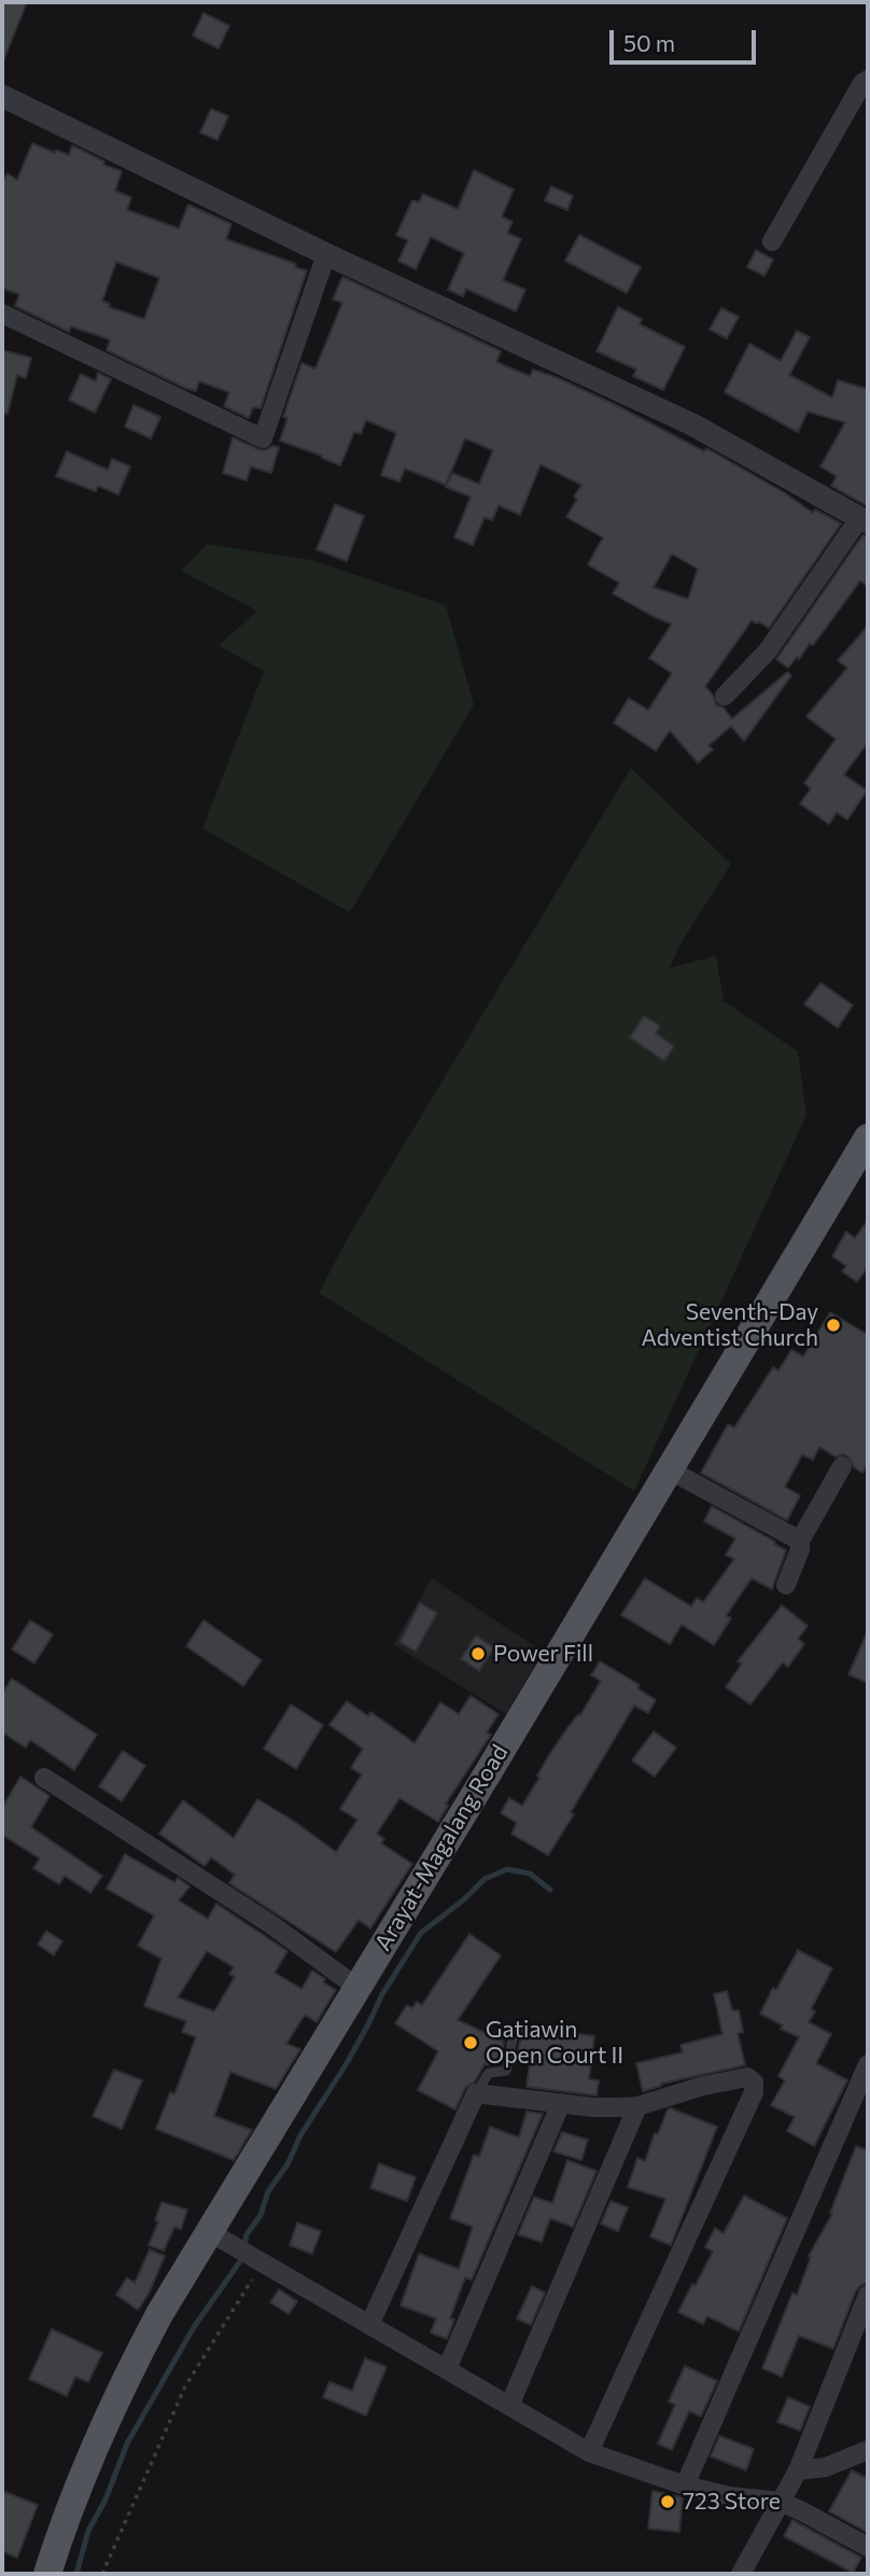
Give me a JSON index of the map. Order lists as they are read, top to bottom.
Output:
{
  "streets": {
    "main road": ["Arayat-Magalang Road"]
  },
  "places": [
    "Seventh-Day Adventist Church",
    "Power Fill",
    "Gatiawin Open Court II",
    "723 Store"
  ],
  "scale_bar": "50 m"
}
